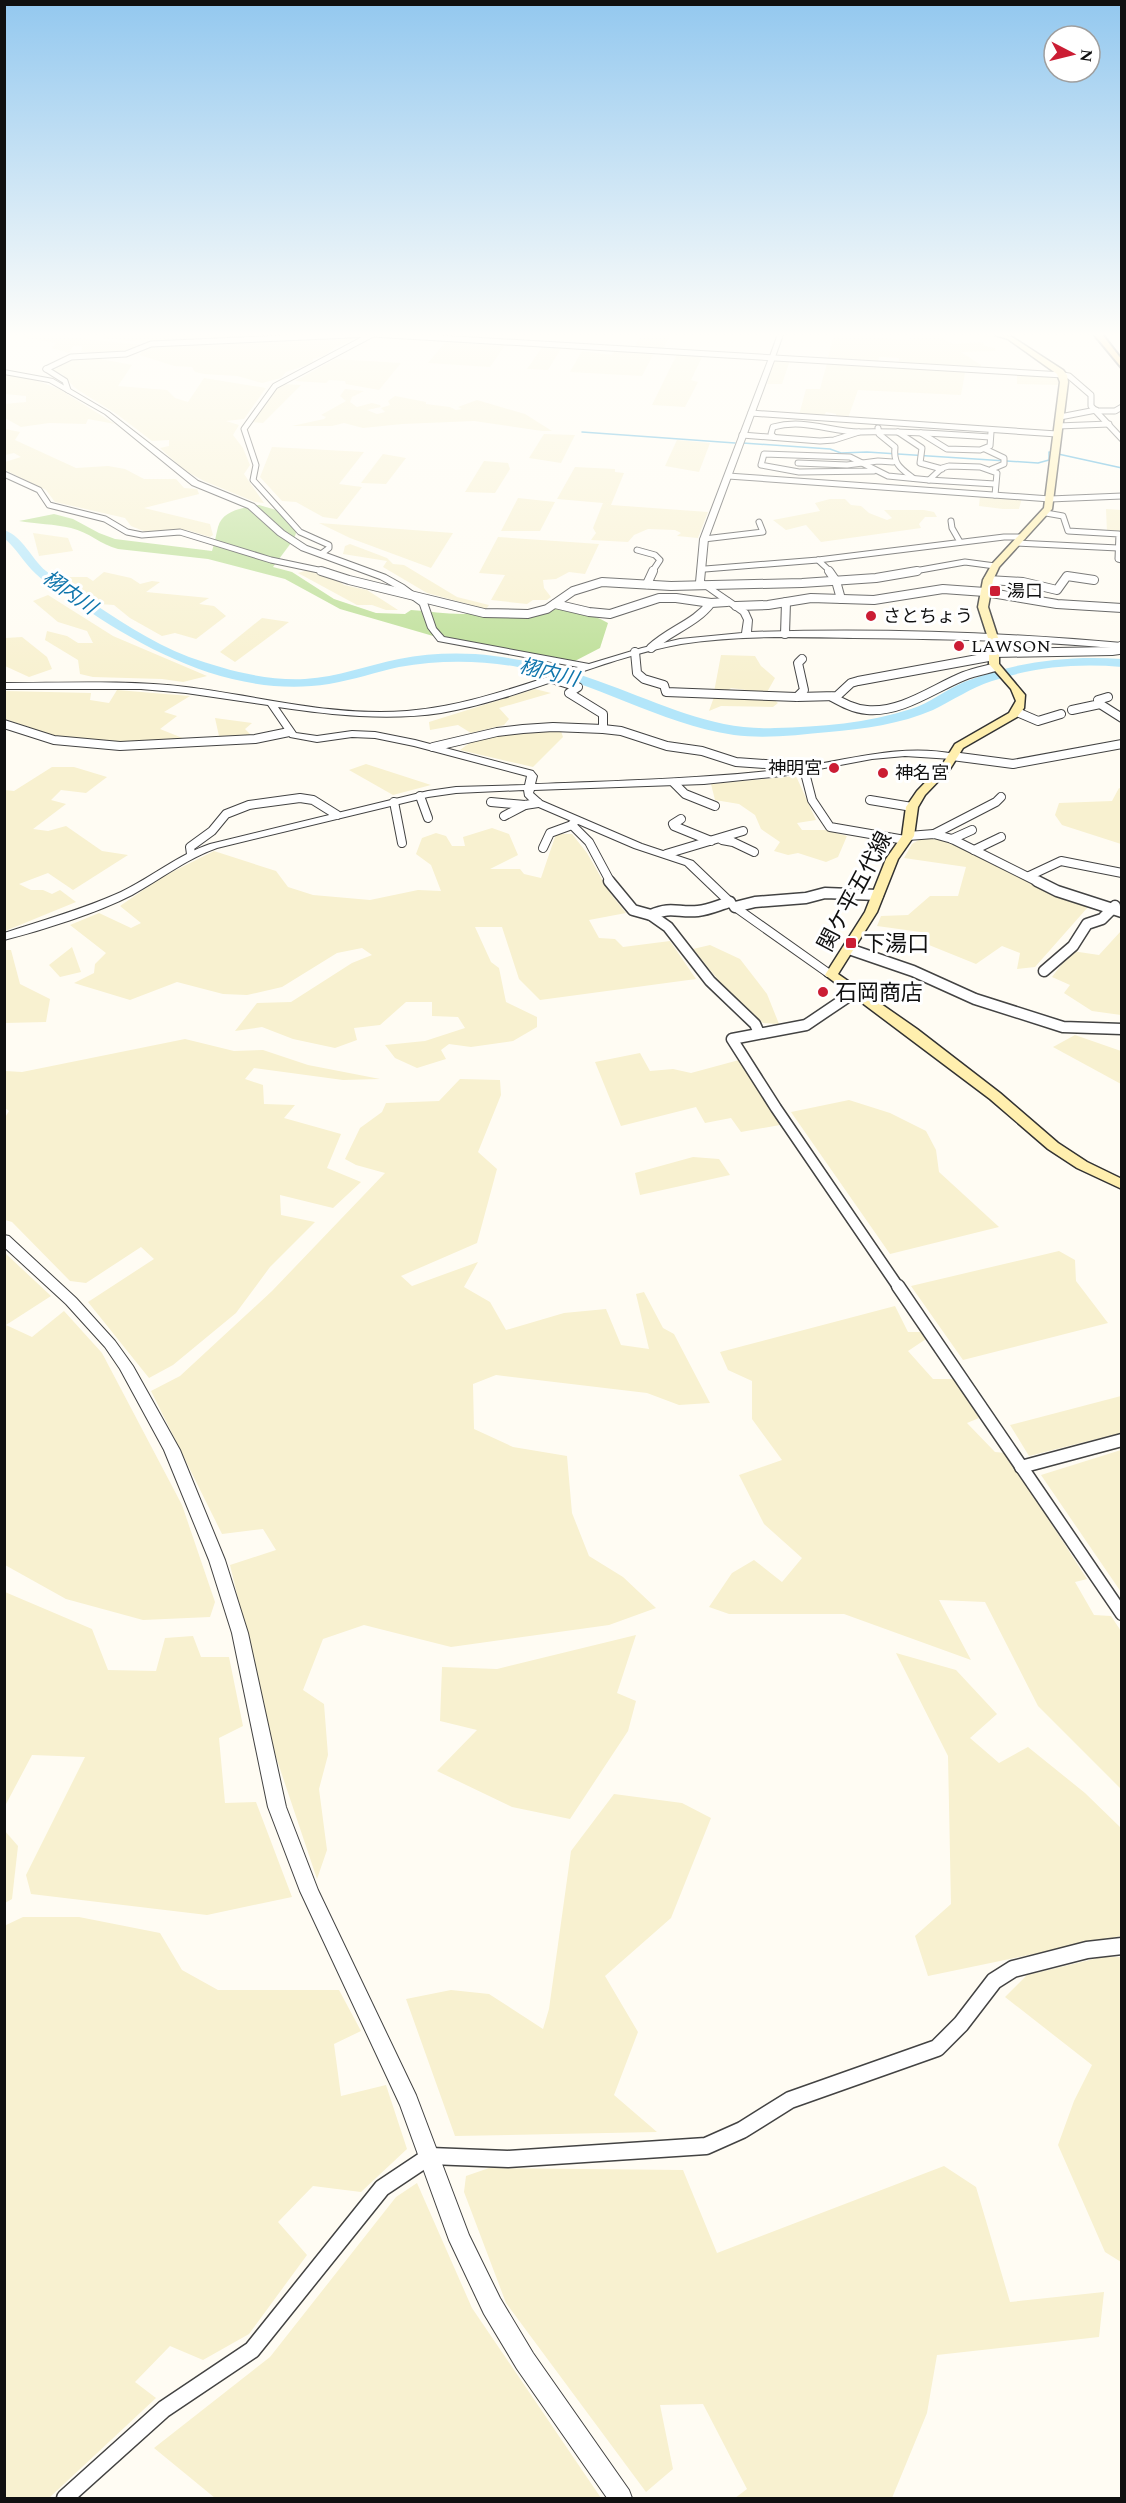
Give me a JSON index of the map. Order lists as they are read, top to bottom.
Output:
{
  "streets": {
    "main road": ["関ケ平五代線"]
  },
  "water": ["栩内川"],
  "places": {
    "transit": ["湯口", "下湯口"],
    "other": [
      "さとちょう",
      "LAWSON",
      "神明宮",
      "神名宮",
      "石岡商店"
    ]
  },
  "north": "right"
}
